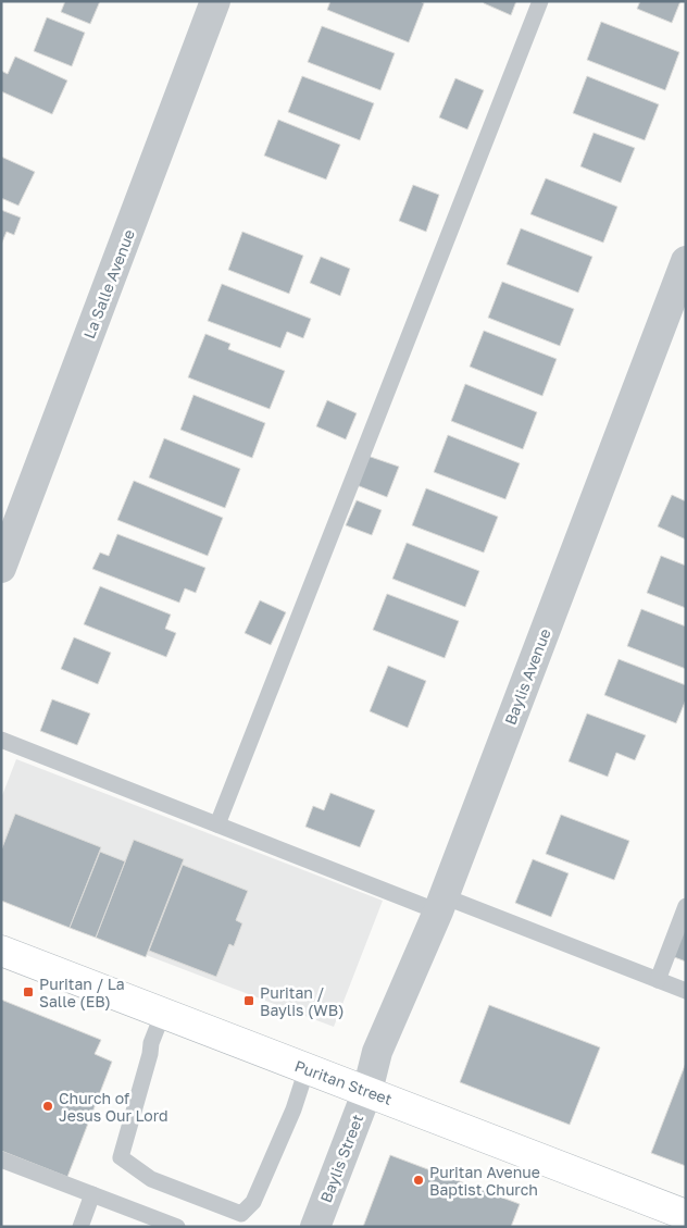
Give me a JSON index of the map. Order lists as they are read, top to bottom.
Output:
{
  "streets": {
    "street": [
      "La Salle Avenue",
      "Baylis Avenue",
      "Puritan Street",
      "Baylis Street"
    ]
  },
  "crossings": [
    ["Baylis Avenue", "Puritan Street"],
    ["Baylis Avenue", "Baylis Street"],
    ["Puritan Street", "Baylis Street"]
  ],
  "places": {
    "transit": ["Puritan / La Salle (EB)", "Puritan / Baylis (WB)"],
    "other": ["Church of Jesus Our Lord", "Puritan Avenue Baptist Church"]
  }
}
